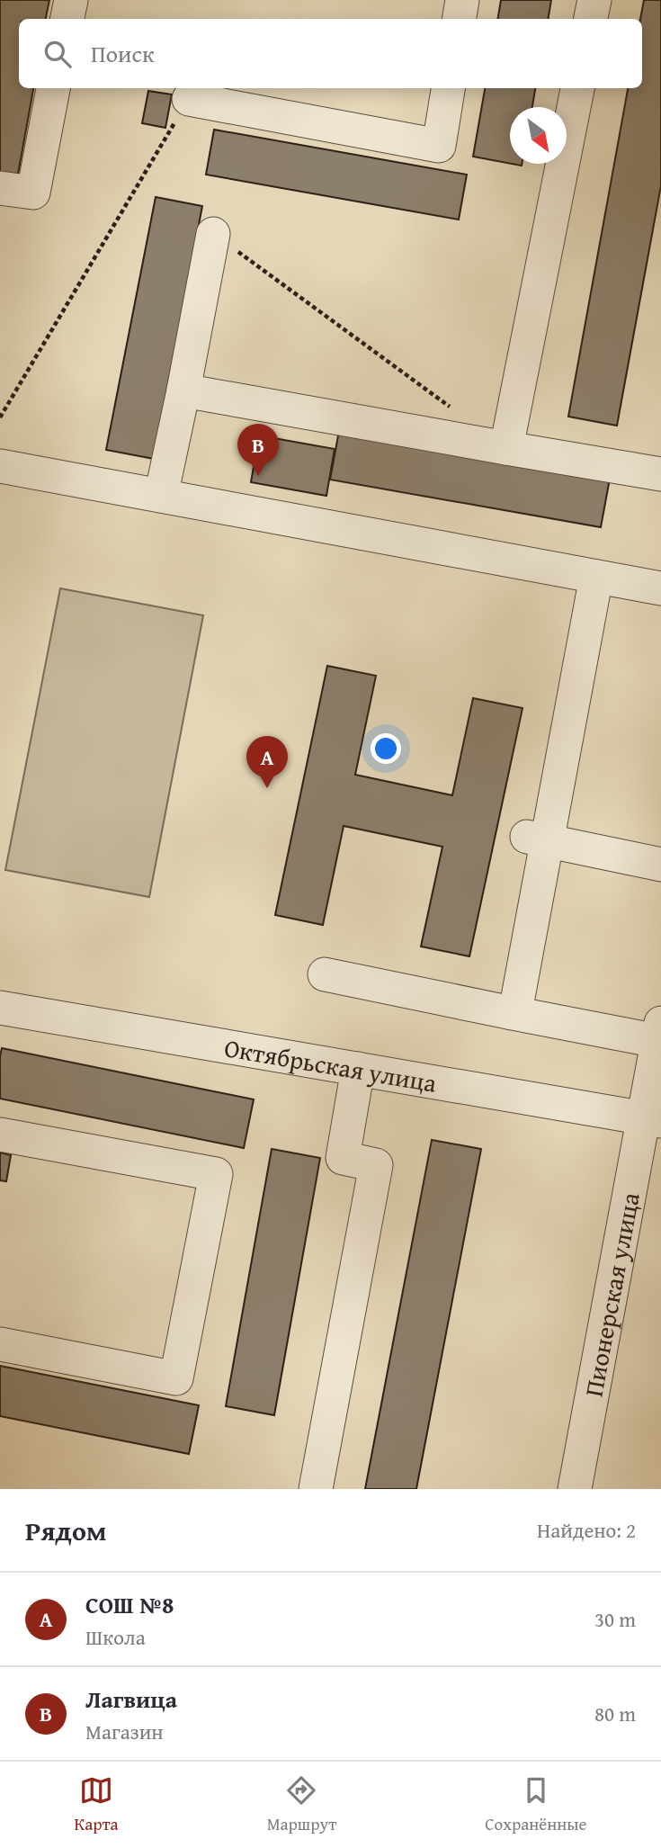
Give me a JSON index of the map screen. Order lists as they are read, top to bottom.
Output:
{
  "streets": {
    "street": ["Октябрьская улица", "Пионерская улица"]
  },
  "crossings": [
    ["Октябрьская улица", "Пионерская улица"]
  ],
  "north": "bottom right",
  "page": {
    "search": "Поиск",
    "pins": ["B", "A"],
    "heading": ["Рядом", "Найдено: 2"],
    "list": [
      {
        "mark": "A",
        "name": "СОШ №8",
        "note": "Школа",
        "value": "30 m"
      },
      {
        "mark": "B",
        "name": "Лагвица",
        "note": "Магазин",
        "value": "80 m"
      }
    ],
    "nav": ["Карта", "Маршрут", "Сохранённые"]
  }
}
